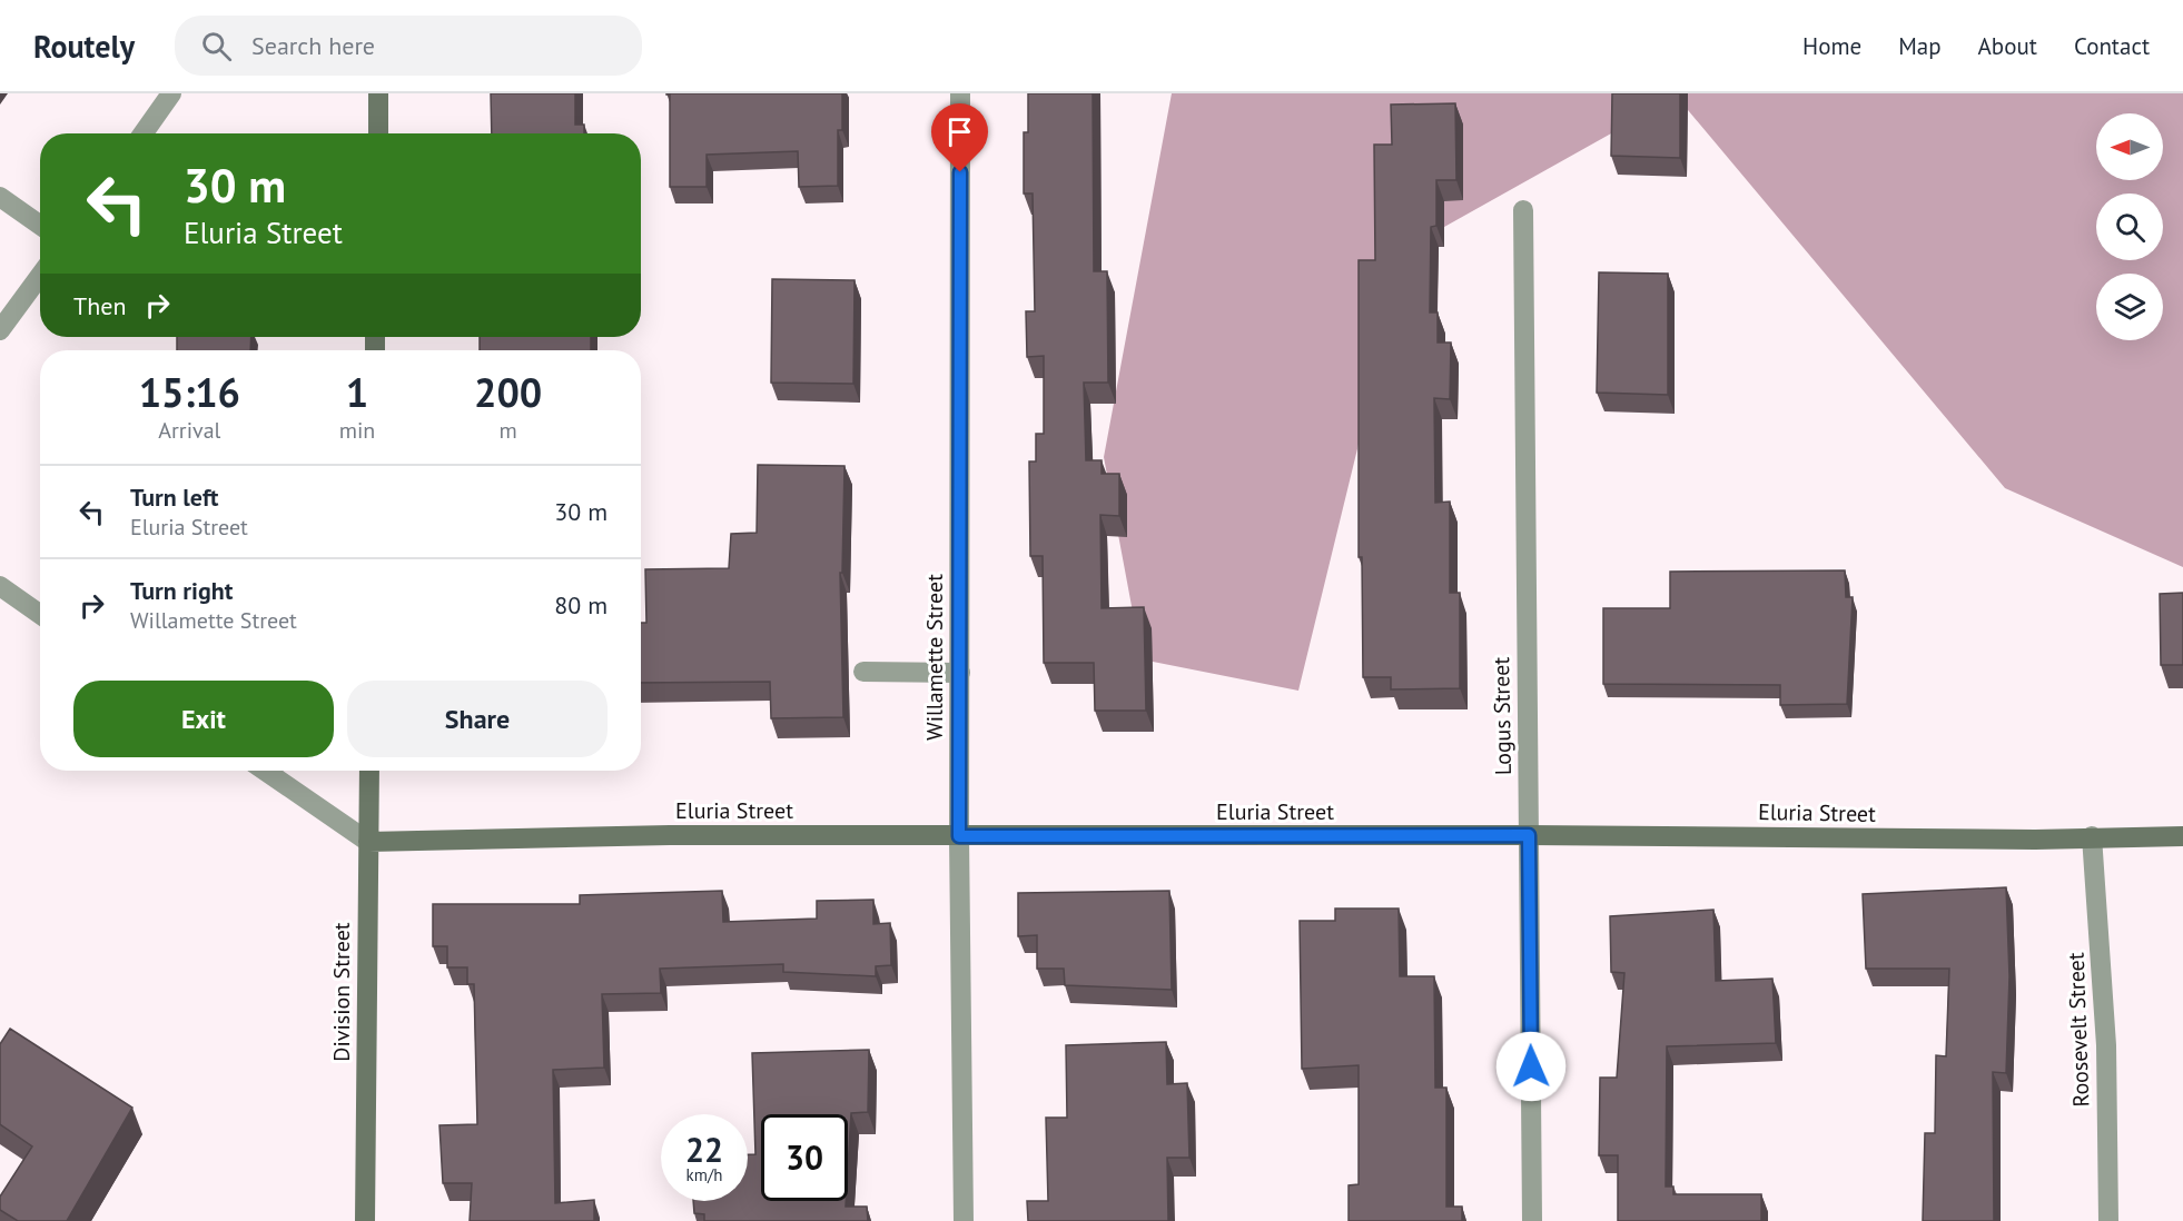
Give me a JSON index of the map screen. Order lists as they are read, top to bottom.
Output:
{
  "streets": {
    "street": [
      "Willamette Street",
      "Logus Street",
      "Eluria Street",
      "Division Street",
      "Roosevelt Street"
    ]
  },
  "crossings": [
    ["Willamette Street", "Eluria Street"],
    ["Logus Street", "Eluria Street"],
    ["Eluria Street", "Division Street"],
    ["Eluria Street", "Roosevelt Street"]
  ],
  "north": "left",
  "page": {
    "header": "Routely",
    "search": "Search here",
    "nav": [
      "Home",
      "Map",
      "About",
      "Contact"
    ],
    "turn": ["30 m", "Eluria Street"],
    "then": "Then",
    "eta": [
      "15:16",
      "Arrival",
      "1",
      "min",
      "200",
      "m"
    ],
    "list": [
      {
        "name": "Turn left",
        "note": "Eluria Street",
        "value": "30 m"
      },
      {
        "name": "Turn right",
        "note": "Willamette Street",
        "value": "80 m"
      }
    ],
    "buttons": ["Exit", "Share"],
    "speed": "22 km/h",
    "limit": "30"
  }
}
